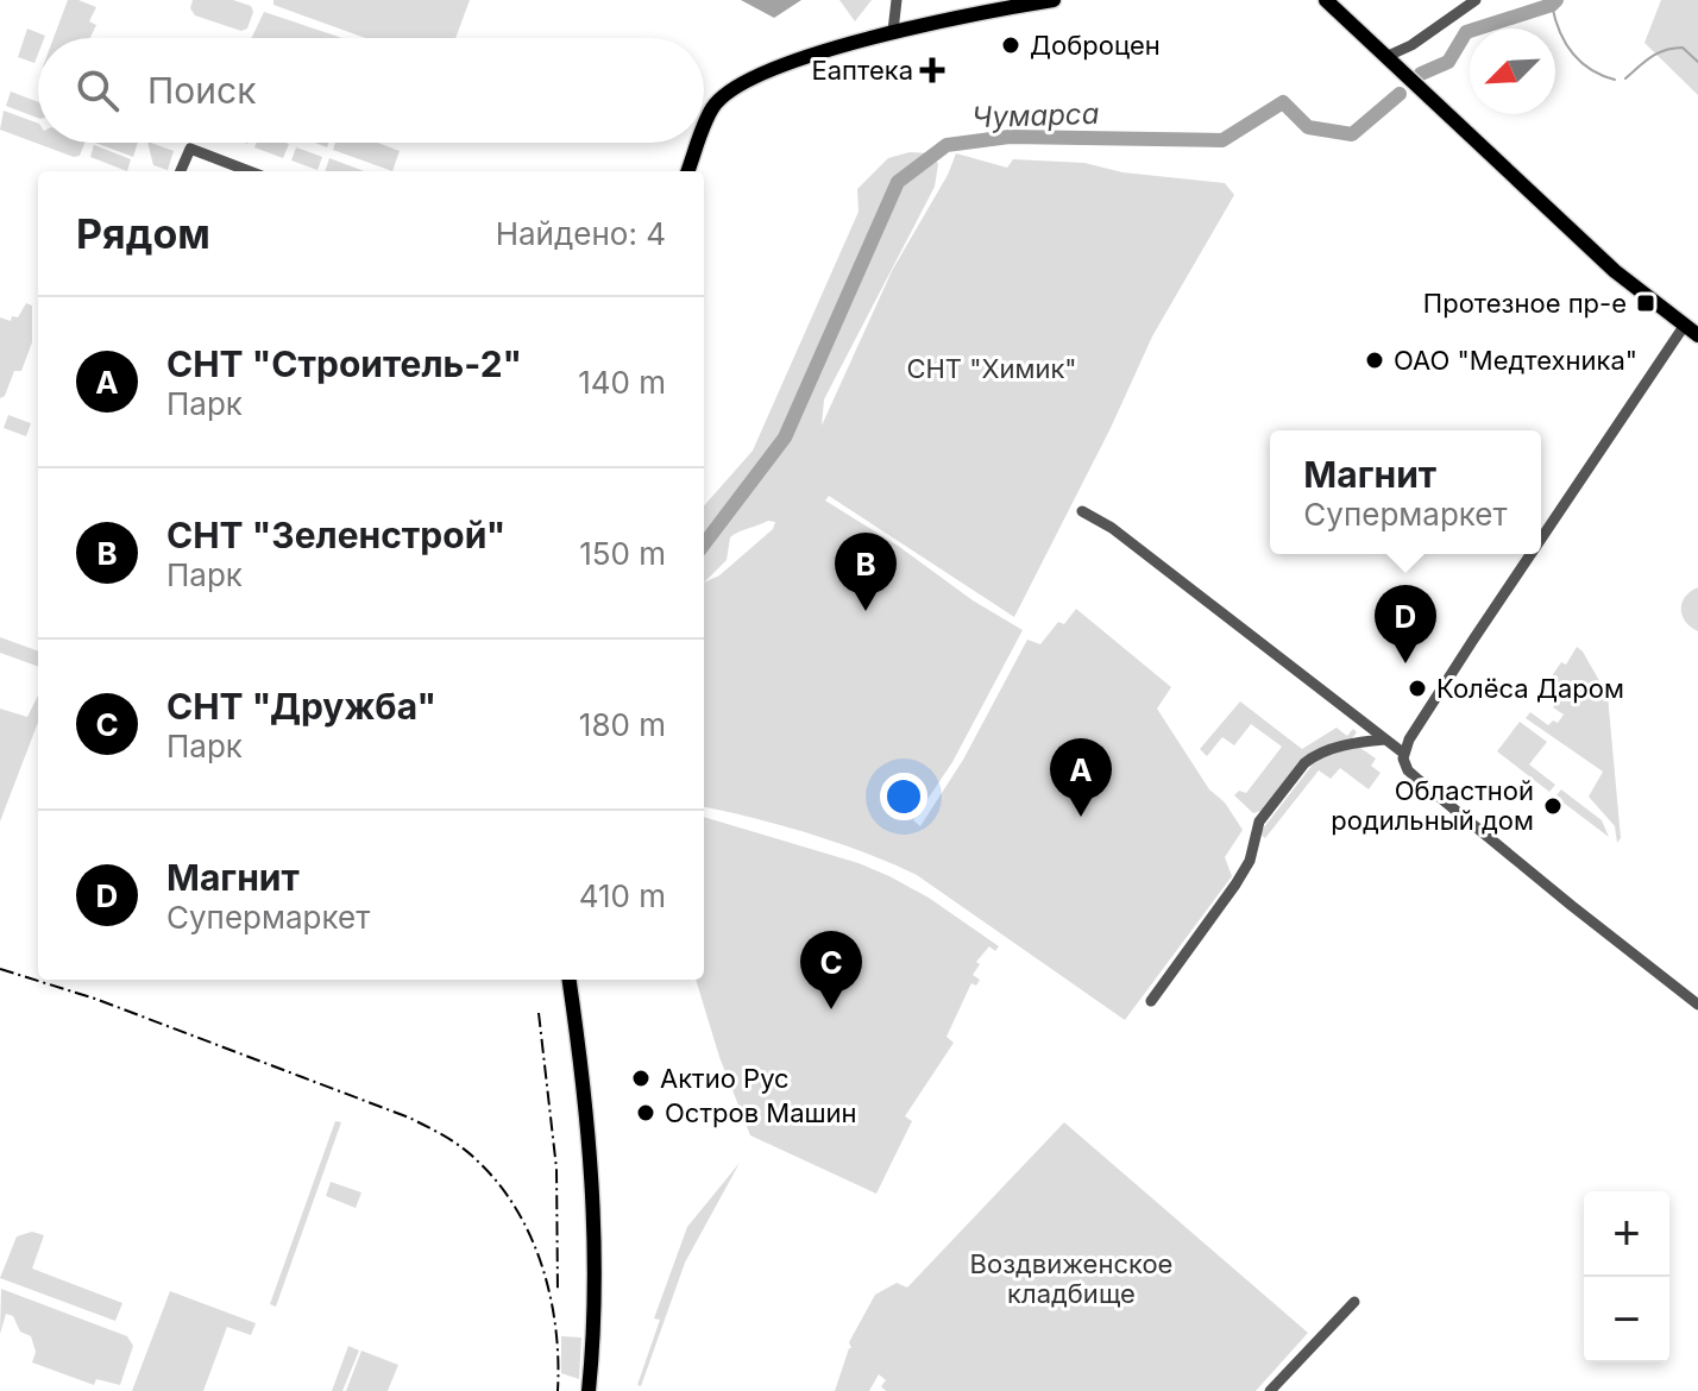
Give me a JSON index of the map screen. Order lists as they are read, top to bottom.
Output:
{
  "water": ["Чумарса"],
  "parks": ["СНТ \"Химик\"", "Воздвиженское кладбище"],
  "places": {
    "other": [
      "Доброцен",
      "ОАО \"Медтехника\"",
      "Колёса Даром",
      "Областной родильный дом",
      "Актио Рус",
      "Остров Машин"
    ],
    "health": ["Еаптека"],
    "transit": ["Протезное пр-е"]
  },
  "north": "bottom left",
  "page": {
    "search": "Поиск",
    "heading": ["Рядом", "Найдено: 4"],
    "list": [
      {
        "mark": "A",
        "name": "СНТ \"Строитель-2\"",
        "note": "Парк",
        "value": "140 m"
      },
      {
        "mark": "B",
        "name": "СНТ \"Зеленстрой\"",
        "note": "Парк",
        "value": "150 m"
      },
      {
        "mark": "C",
        "name": "СНТ \"Дружба\"",
        "note": "Парк",
        "value": "180 m"
      },
      {
        "mark": "D",
        "name": "Магнит",
        "note": "Супермаркет",
        "value": "410 m"
      }
    ],
    "popup": ["Магнит", "Супермаркет"],
    "pins": [
      "B",
      "D",
      "A",
      "C"
    ],
    "map_buttons": ["+", "−"]
  }
}
